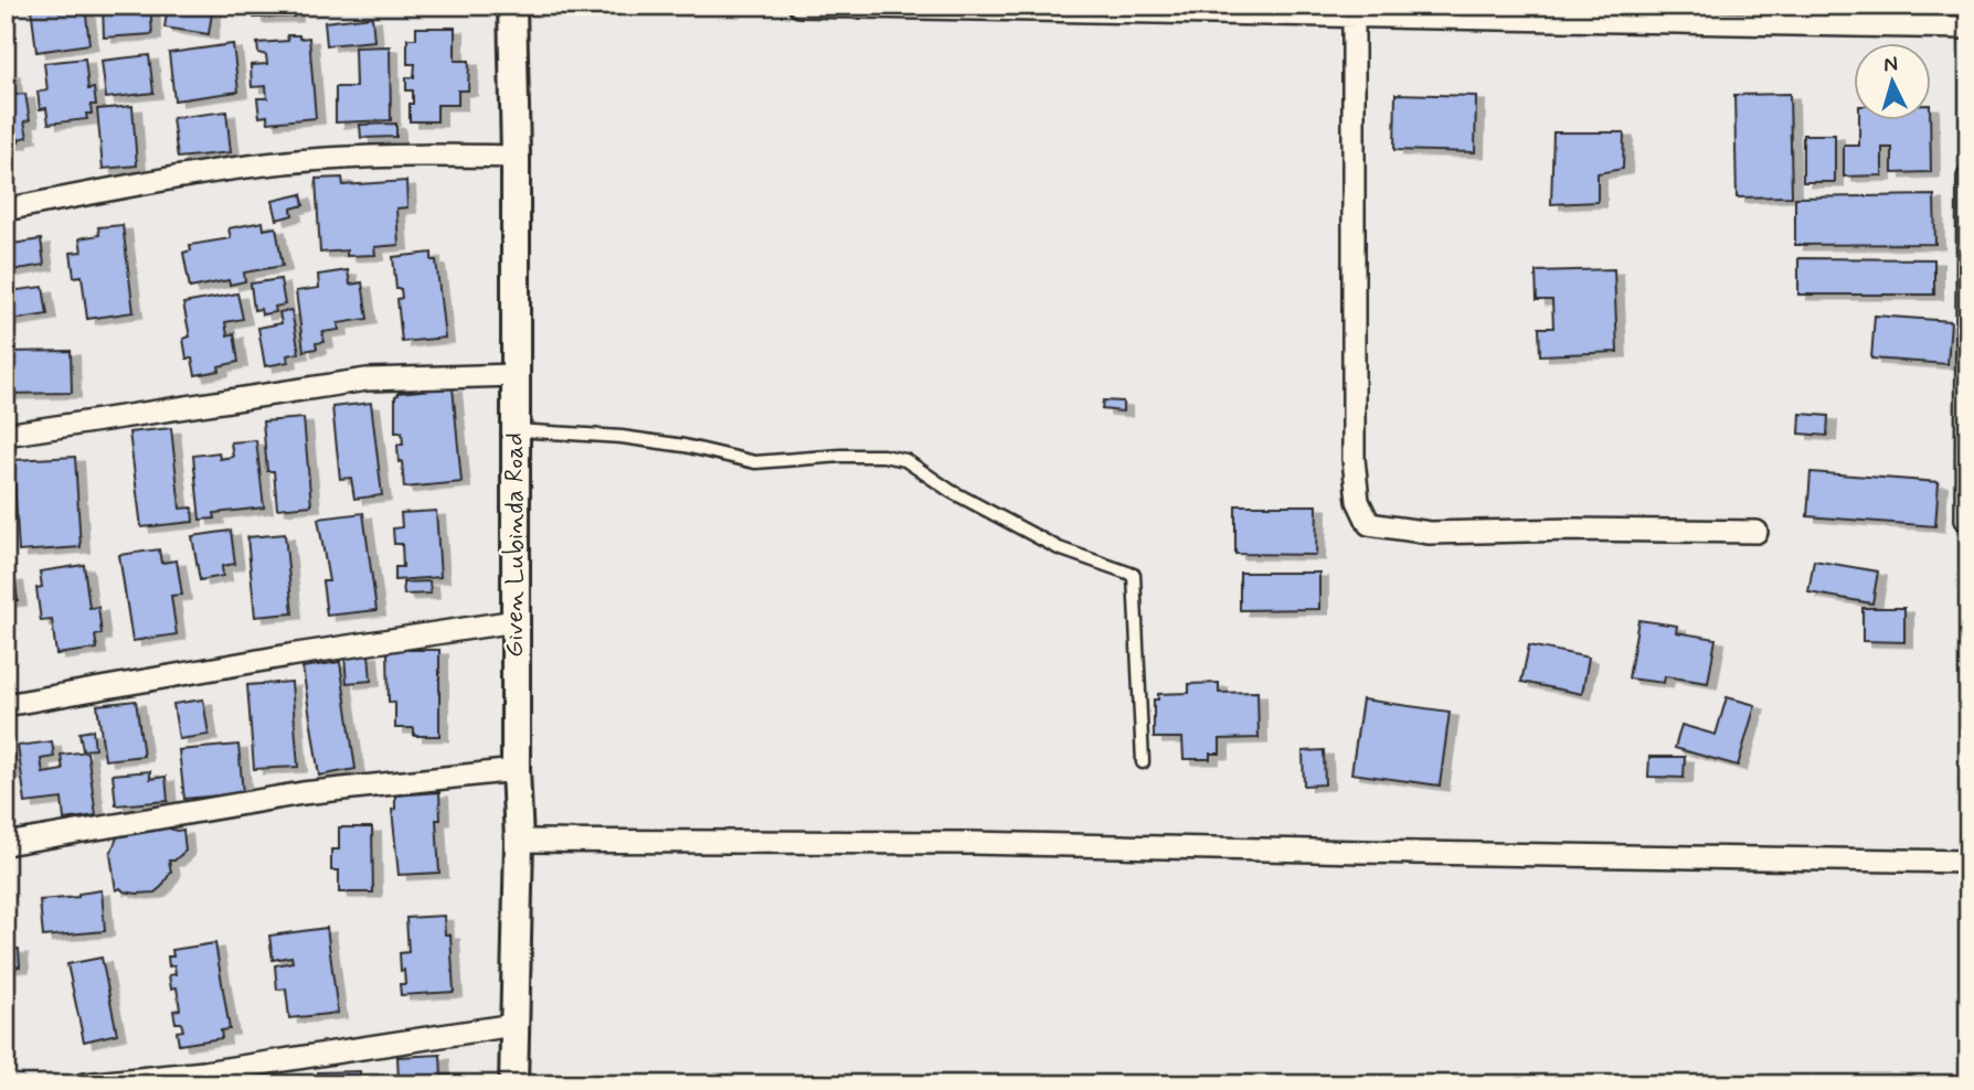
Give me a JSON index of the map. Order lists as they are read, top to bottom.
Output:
{
  "streets": {
    "street": ["Given Lubinda Road"]
  },
  "north": "top"
}
